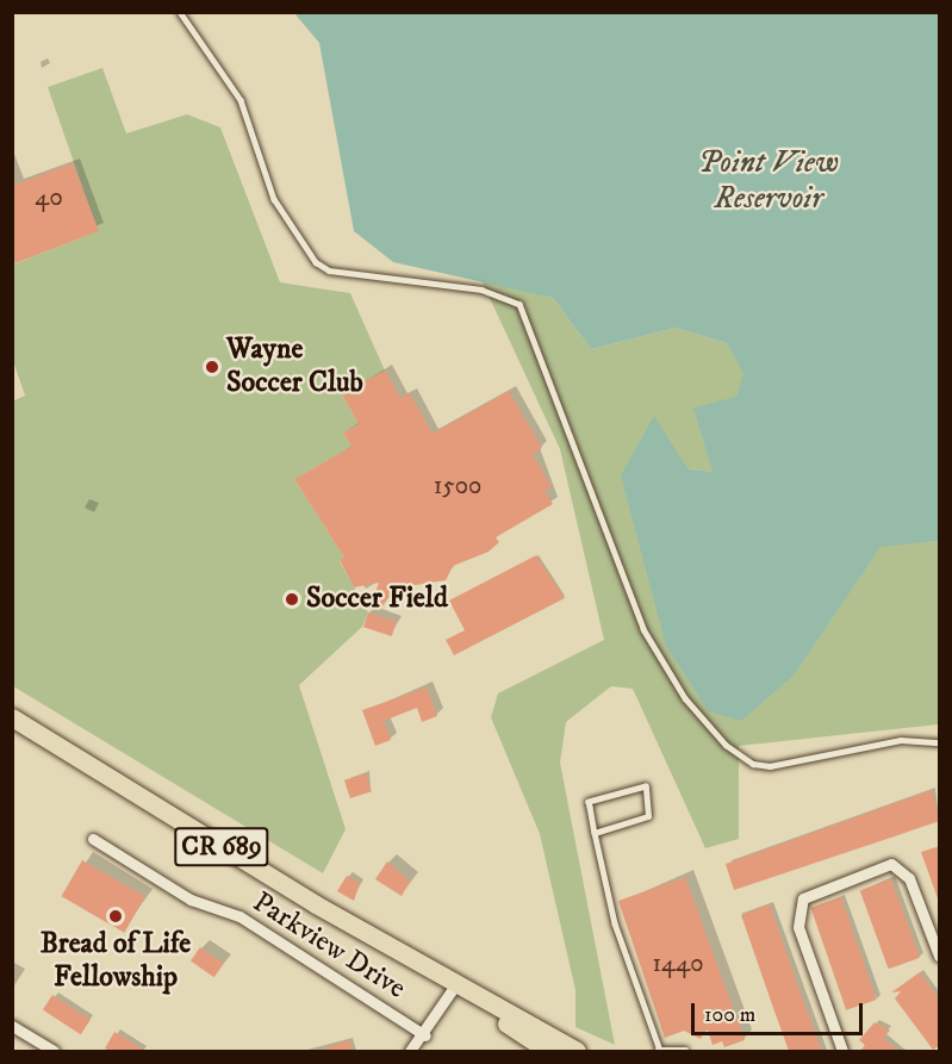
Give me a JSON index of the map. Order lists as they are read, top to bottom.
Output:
{
  "streets": {
    "main road": ["CR 689"],
    "street": ["Parkview Drive"]
  },
  "water": ["Point View Reservoir"],
  "places": ["Wayne Soccer Club", "Soccer Field", "Bread of Life Fellowship"],
  "house_numbers": ["40", "1500", "1440"],
  "scale_bar": "100 m"
}
